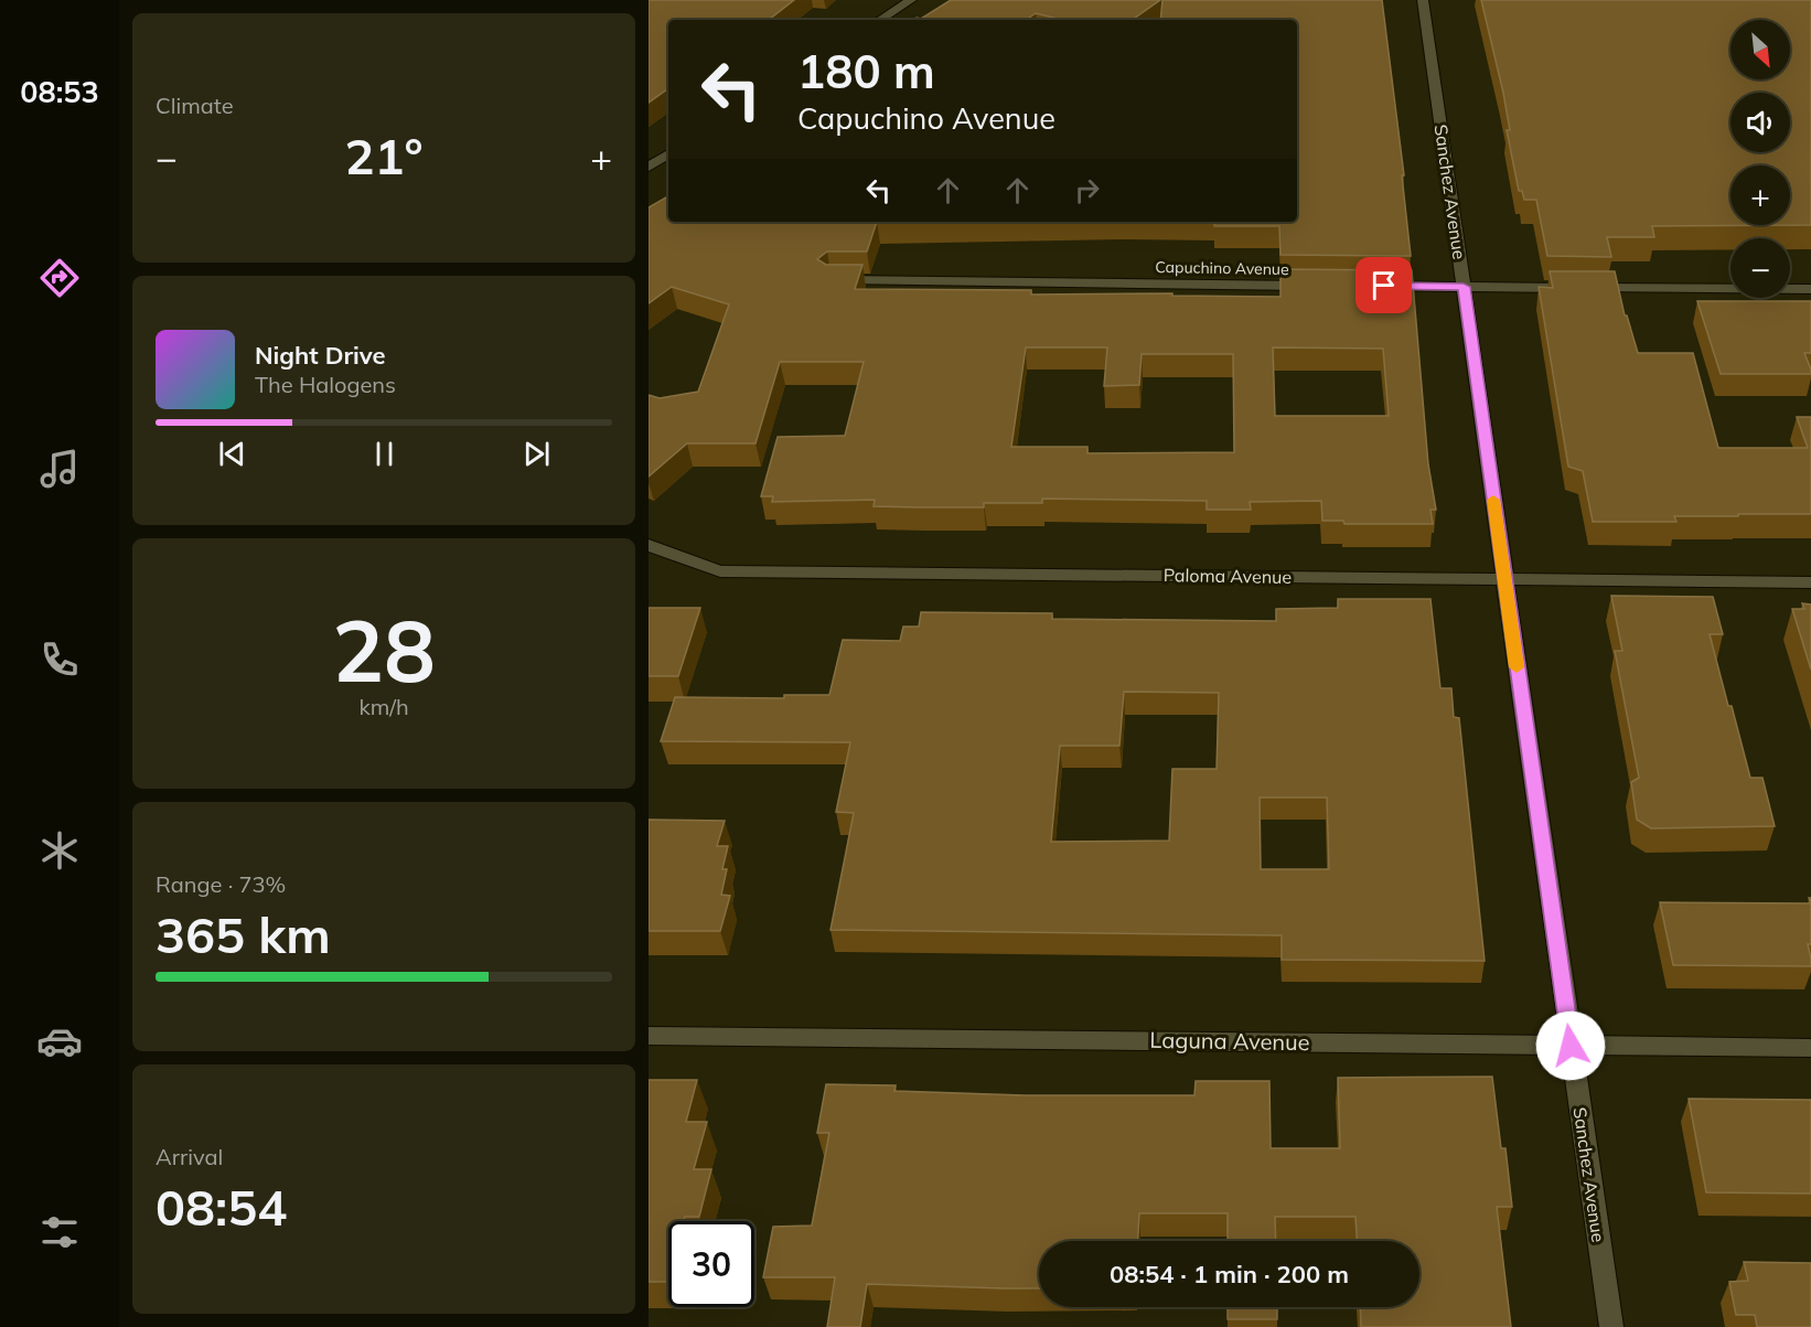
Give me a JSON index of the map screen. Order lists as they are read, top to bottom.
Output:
{
  "streets": {
    "street": [
      "Sanchez Avenue",
      "Capuchino Avenue",
      "Paloma Avenue",
      "Laguna Avenue"
    ]
  },
  "crossings": [
    ["Sanchez Avenue", "Paloma Avenue"],
    ["Sanchez Avenue", "Laguna Avenue"]
  ],
  "north": "bottom right",
  "page": {
    "tabs": "08:53",
    "tile": [
      "Climate",
      ["28", "km/h"],
      ["Range · 73%", "365 km"],
      ["Arrival", "08:54"]
    ],
    "map_buttons": ["+", "−"],
    "turn": ["180 m", "Capuchino Avenue"],
    "heat": ["−", "21°", "+"],
    "song": ["Night Drive", "The Halogens"],
    "limit": "30",
    "trip": "08:54 · 1 min · 200 m"
  }
}
